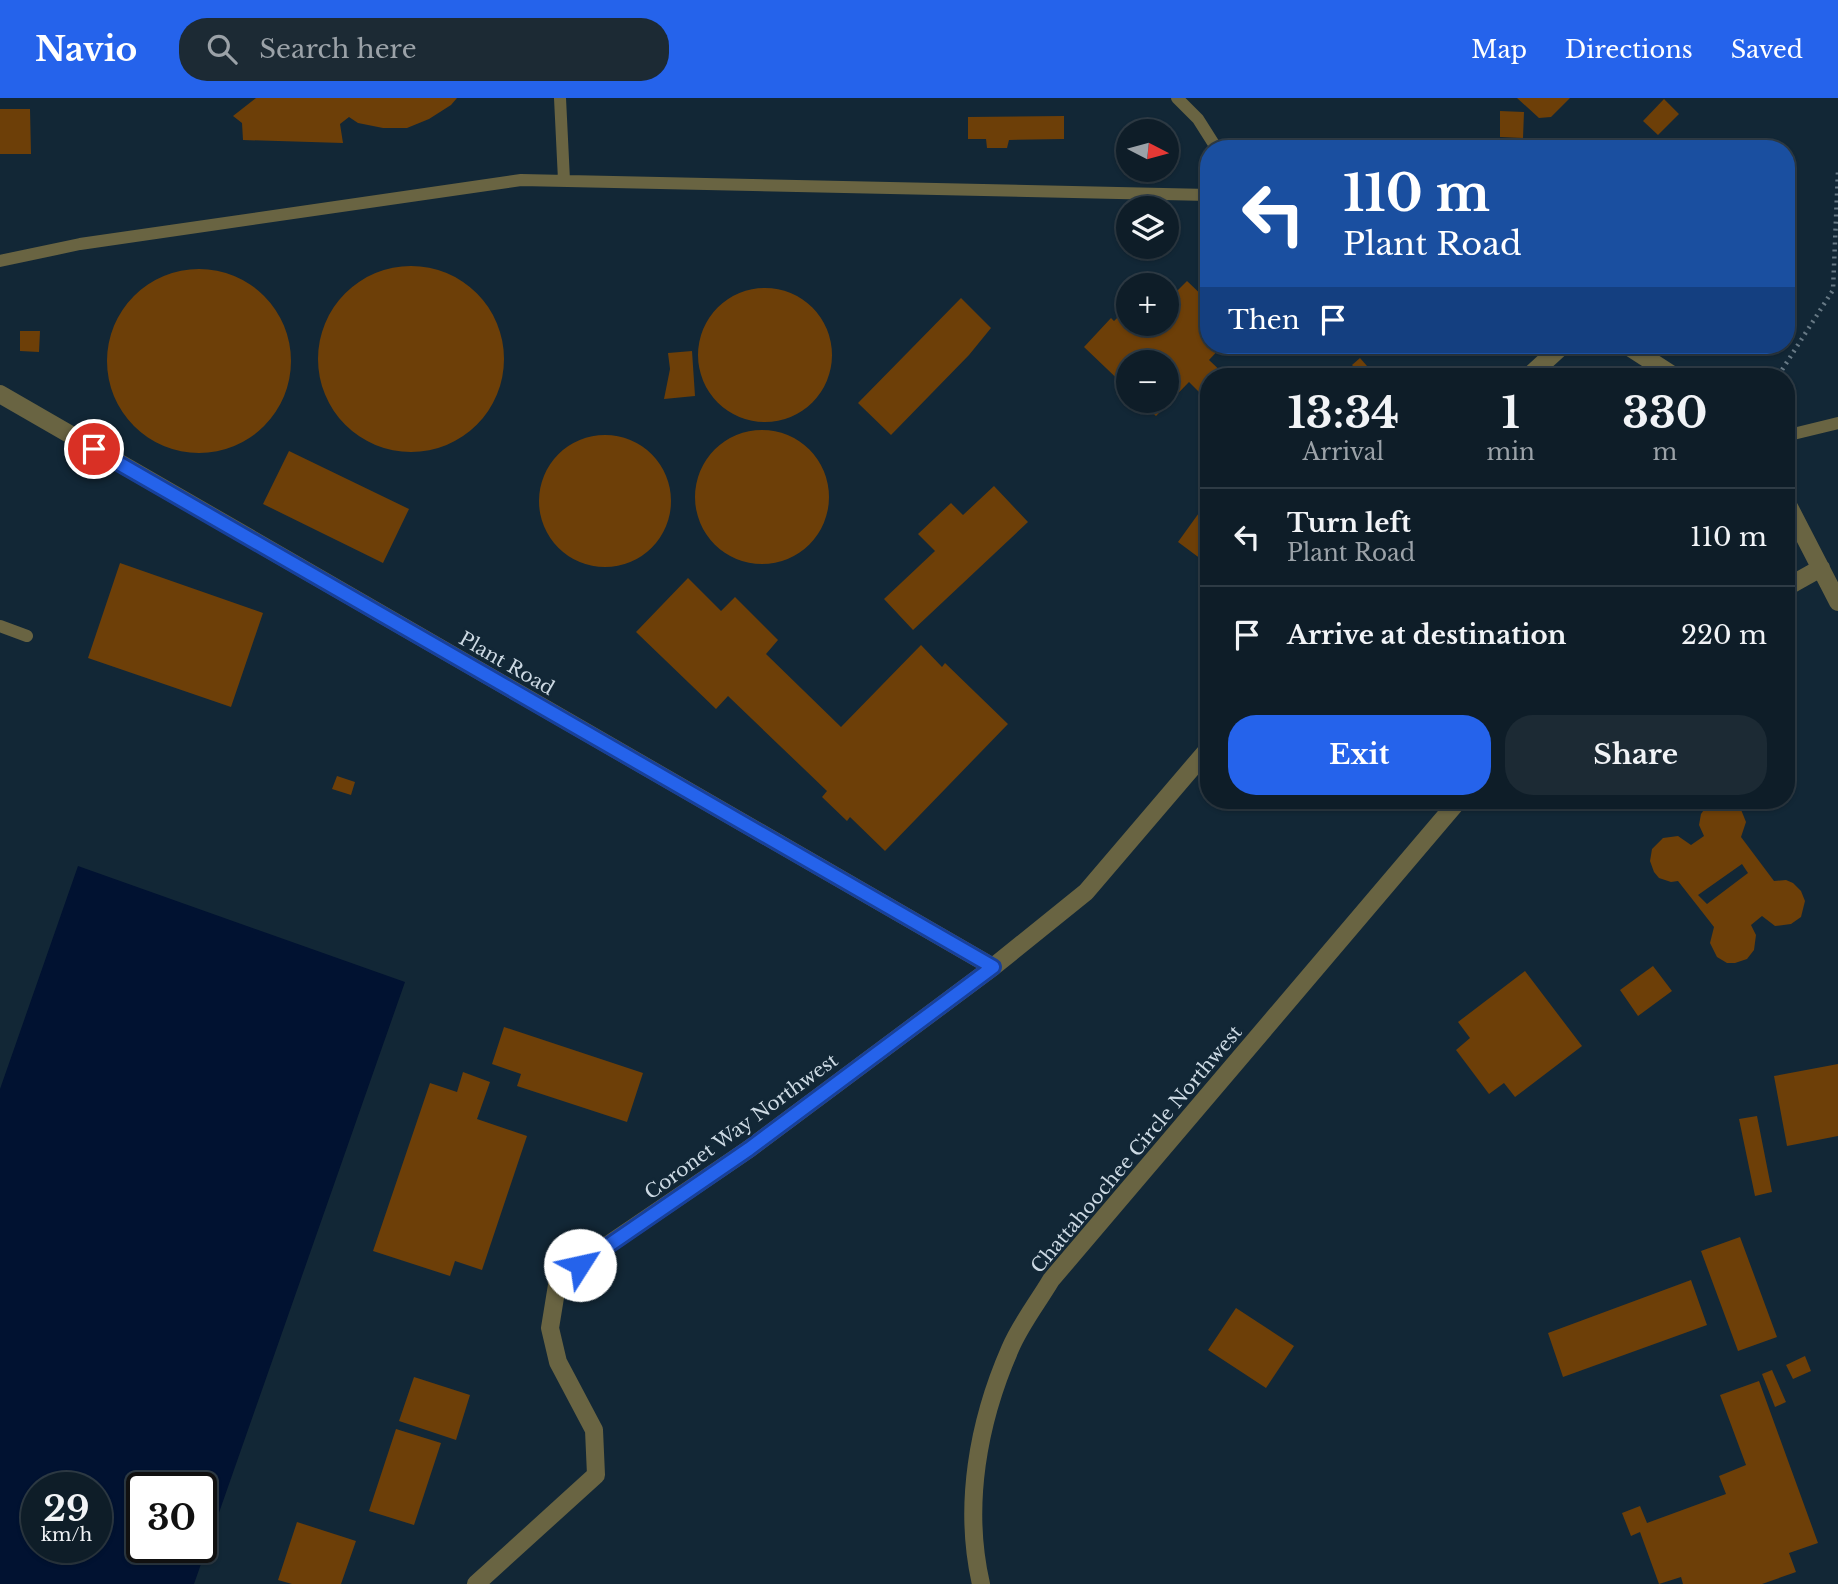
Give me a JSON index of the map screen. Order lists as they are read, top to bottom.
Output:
{
  "streets": {
    "street": ["Plant Road", "Coronet Way Northwest", "Chattahoochee Circle Northwest"]
  },
  "crossings": [
    ["Plant Road", "Coronet Way Northwest"]
  ],
  "north": "right",
  "page": {
    "header": "Navio",
    "search": "Search here",
    "nav": ["Map", "Directions", "Saved"],
    "map_buttons": ["+", "−"],
    "turn": ["110 m", "Plant Road"],
    "then": "Then",
    "eta": [
      "13:34",
      "Arrival",
      "1",
      "min",
      "330",
      "m"
    ],
    "list": [
      {
        "name": "Turn left",
        "note": "Plant Road",
        "value": "110 m"
      },
      {
        "name": "Arrive at destination",
        "value": "220 m"
      }
    ],
    "buttons": ["Exit", "Share"],
    "speed": "29 km/h",
    "limit": "30"
  }
}
